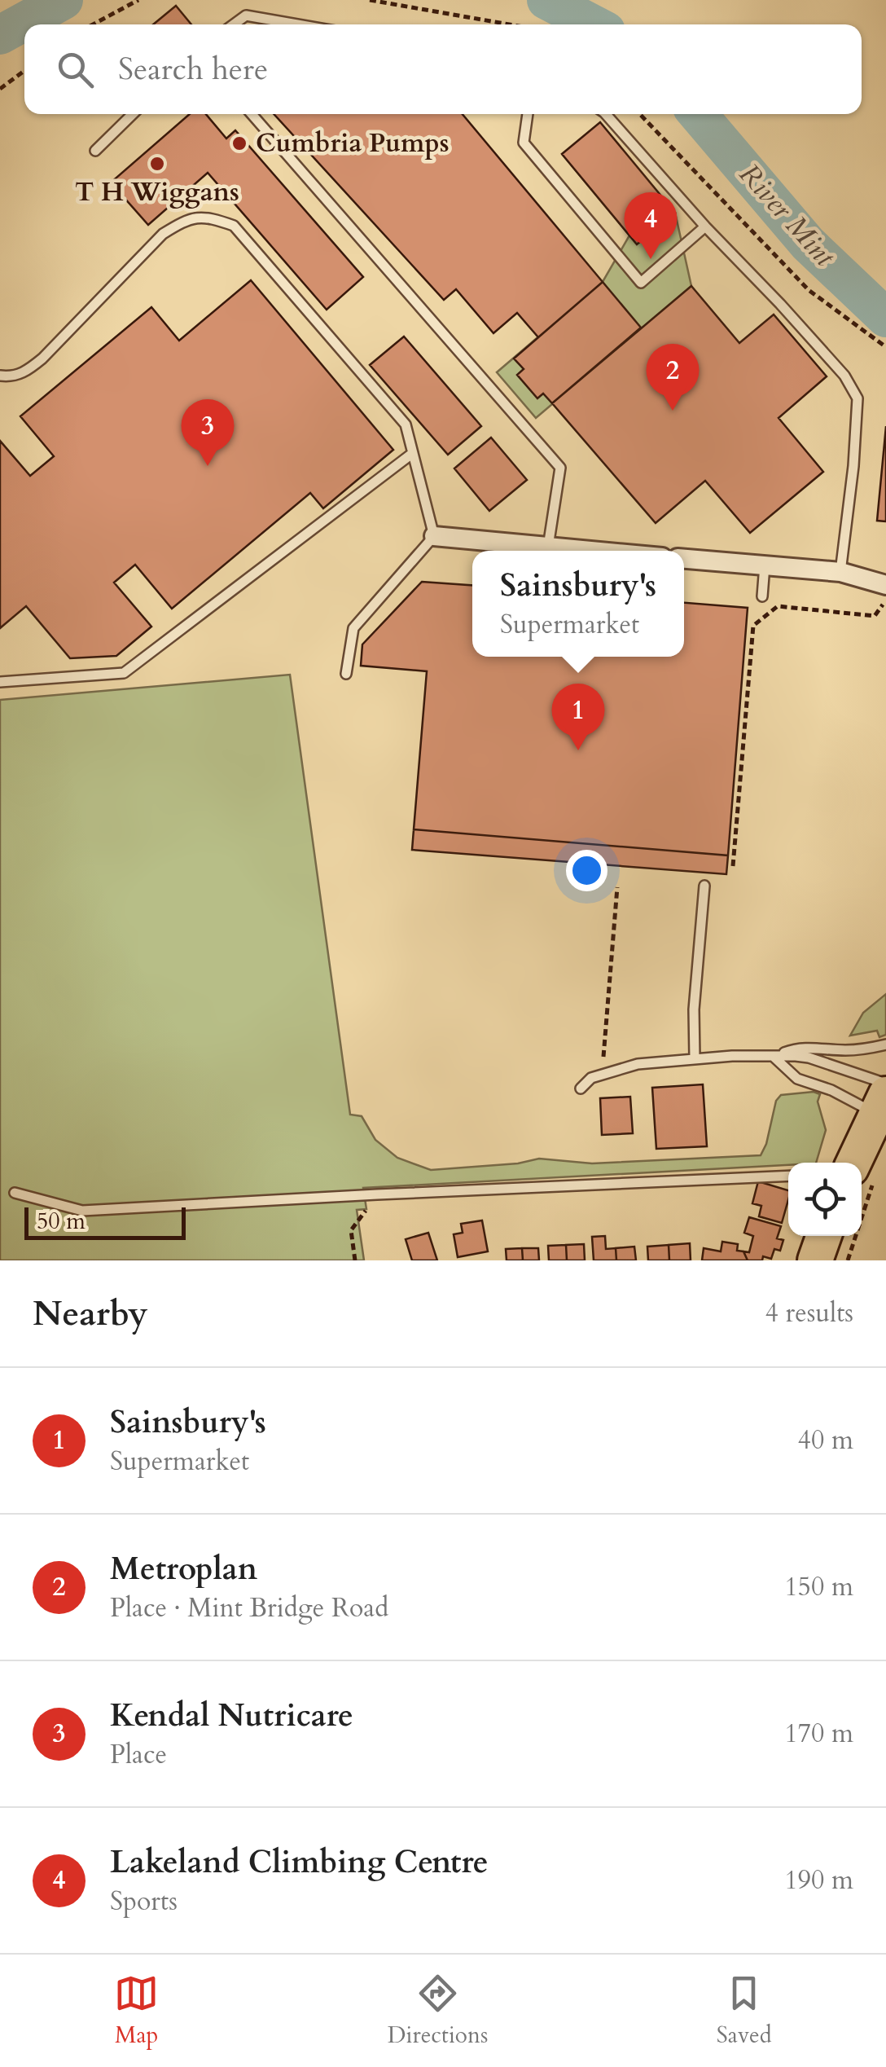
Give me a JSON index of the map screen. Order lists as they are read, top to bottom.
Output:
{
  "water": ["River Mint"],
  "places": ["Cumbria Pumps", "T H Wiggans"],
  "scale_bar": "50 m",
  "page": {
    "search": "Search here",
    "pins": [
      "4",
      "2",
      "3",
      "1"
    ],
    "popup": ["Sainsbury's", "Supermarket"],
    "scale": "50 m",
    "heading": ["Nearby", "4 results"],
    "list": [
      {
        "mark": "1",
        "name": "Sainsbury's",
        "note": "Supermarket",
        "value": "40 m"
      },
      {
        "mark": "2",
        "name": "Metroplan",
        "note": "Place · Mint Bridge Road",
        "value": "150 m"
      },
      {
        "mark": "3",
        "name": "Kendal Nutricare",
        "note": "Place",
        "value": "170 m"
      },
      {
        "mark": "4",
        "name": "Lakeland Climbing Centre",
        "note": "Sports",
        "value": "190 m"
      }
    ],
    "nav": ["Map", "Directions", "Saved"]
  }
}
